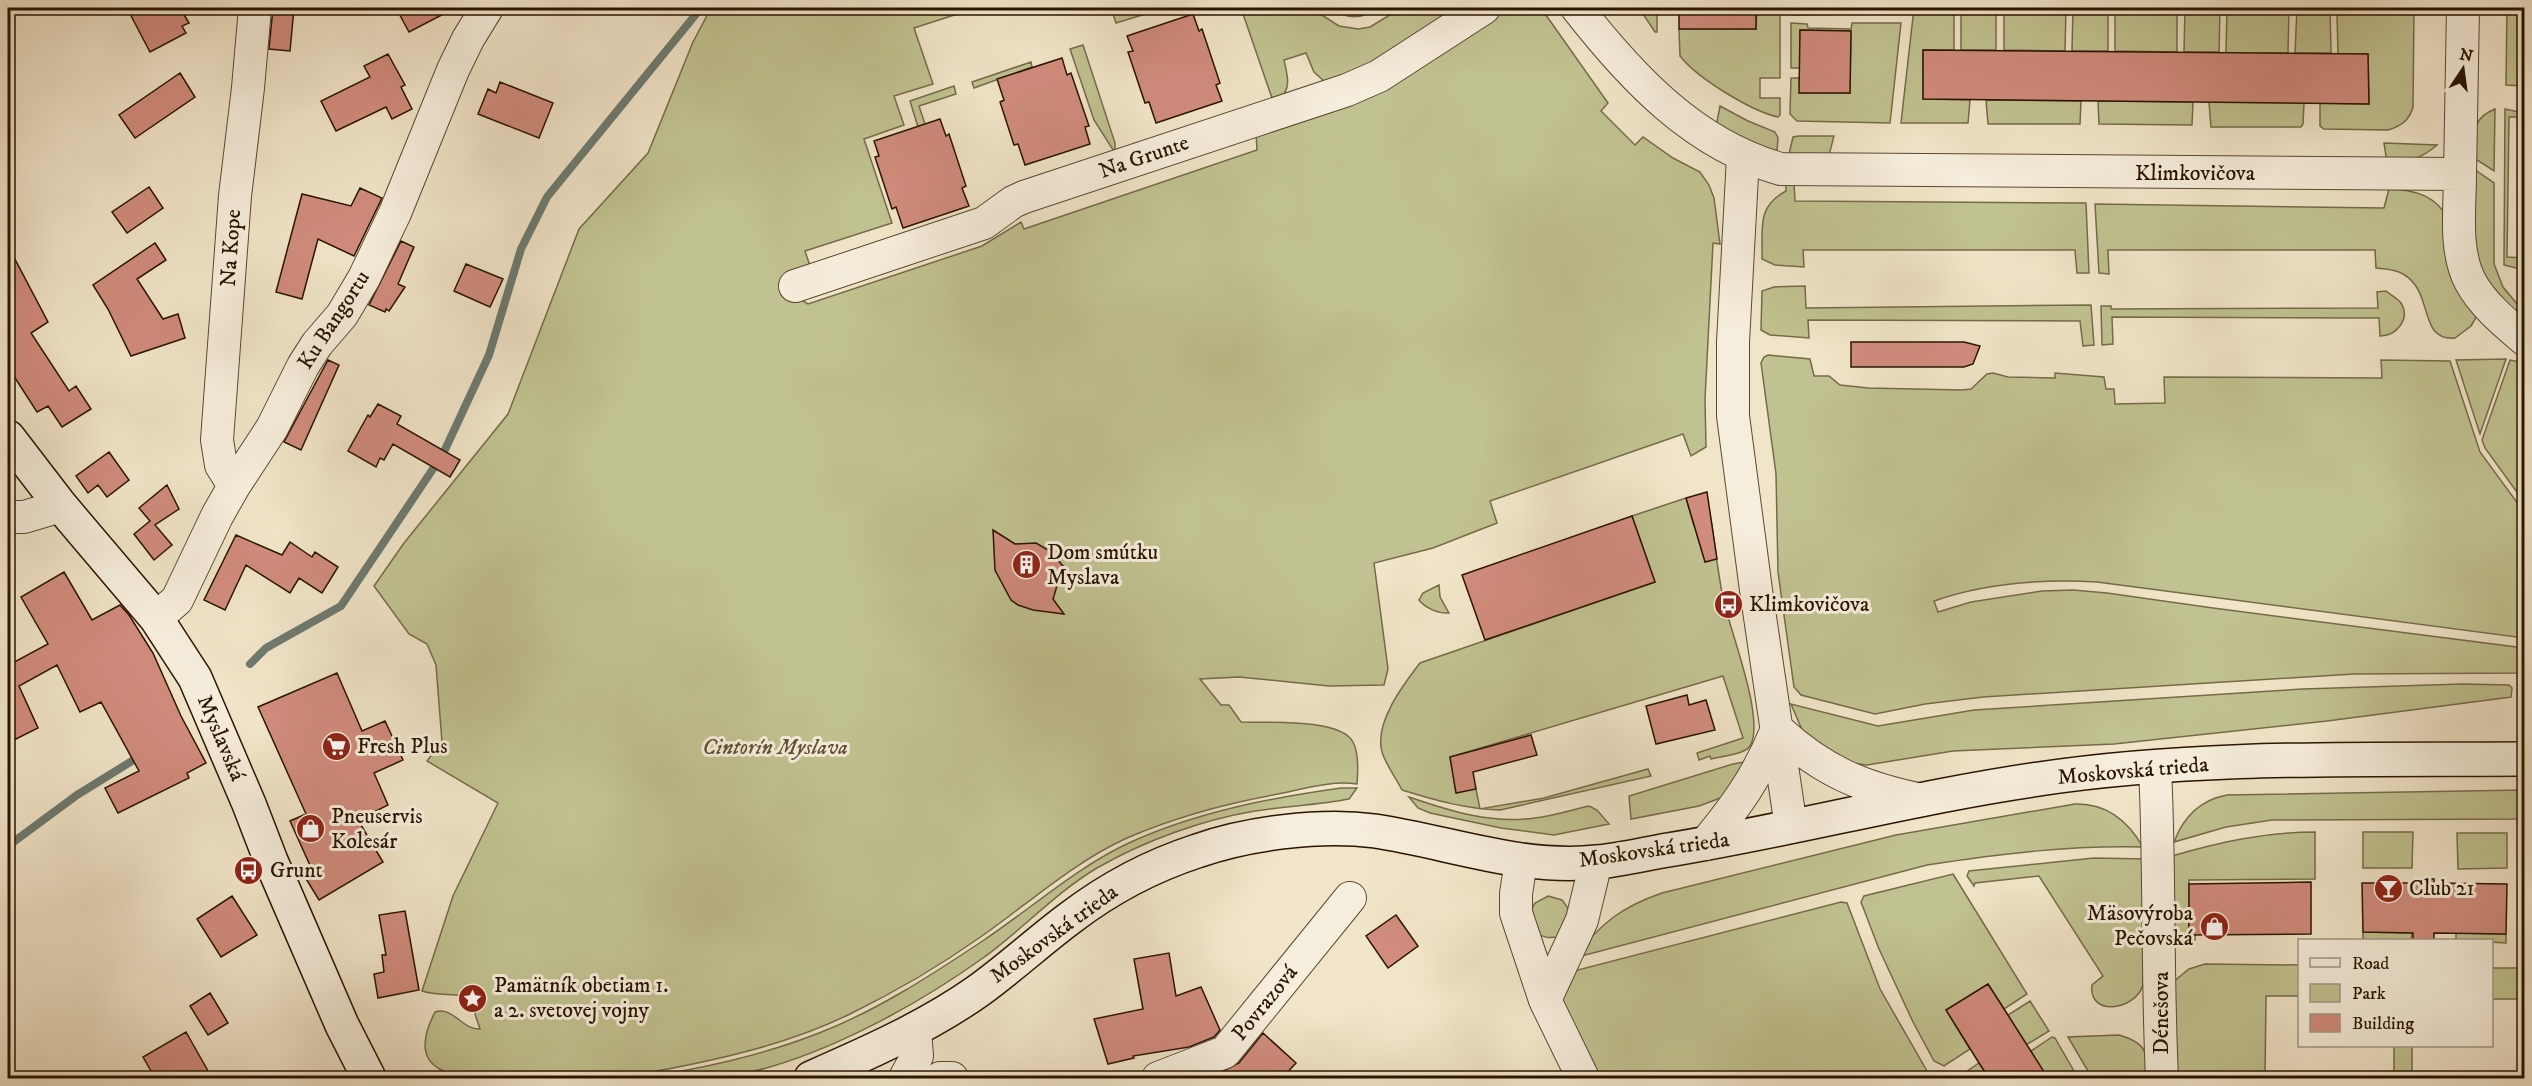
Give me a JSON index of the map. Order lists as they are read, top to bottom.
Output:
{
  "streets": {
    "street": [
      "Na Grunte",
      "Klimkovičova",
      "Na Kope",
      "Ku Bangortu",
      "Myslavská",
      "Moskovská trieda",
      "Povrazová",
      "Dénešova"
    ]
  },
  "crossings": [
    ["Na Kope", "Ku Bangortu"],
    ["Ku Bangortu", "Myslavská"],
    ["Moskovská trieda", "Dénešova"]
  ],
  "parks": ["Cintorín Myslava"],
  "places": {
    "building": ["Dom smútku Myslava"],
    "bus stop": ["Klimkovičova", "Grunt"],
    "supermarket": ["Fresh Plus"],
    "shop": ["Pneuservis Kolesár", "Mäsovýroba Pečovská"],
    "bar": ["Club 21"],
    "place": ["Pamätník obetiam 1. a 2. svetovej vojny"]
  },
  "legend": ["Road", "Park", "Building"],
  "north": "top"
}
